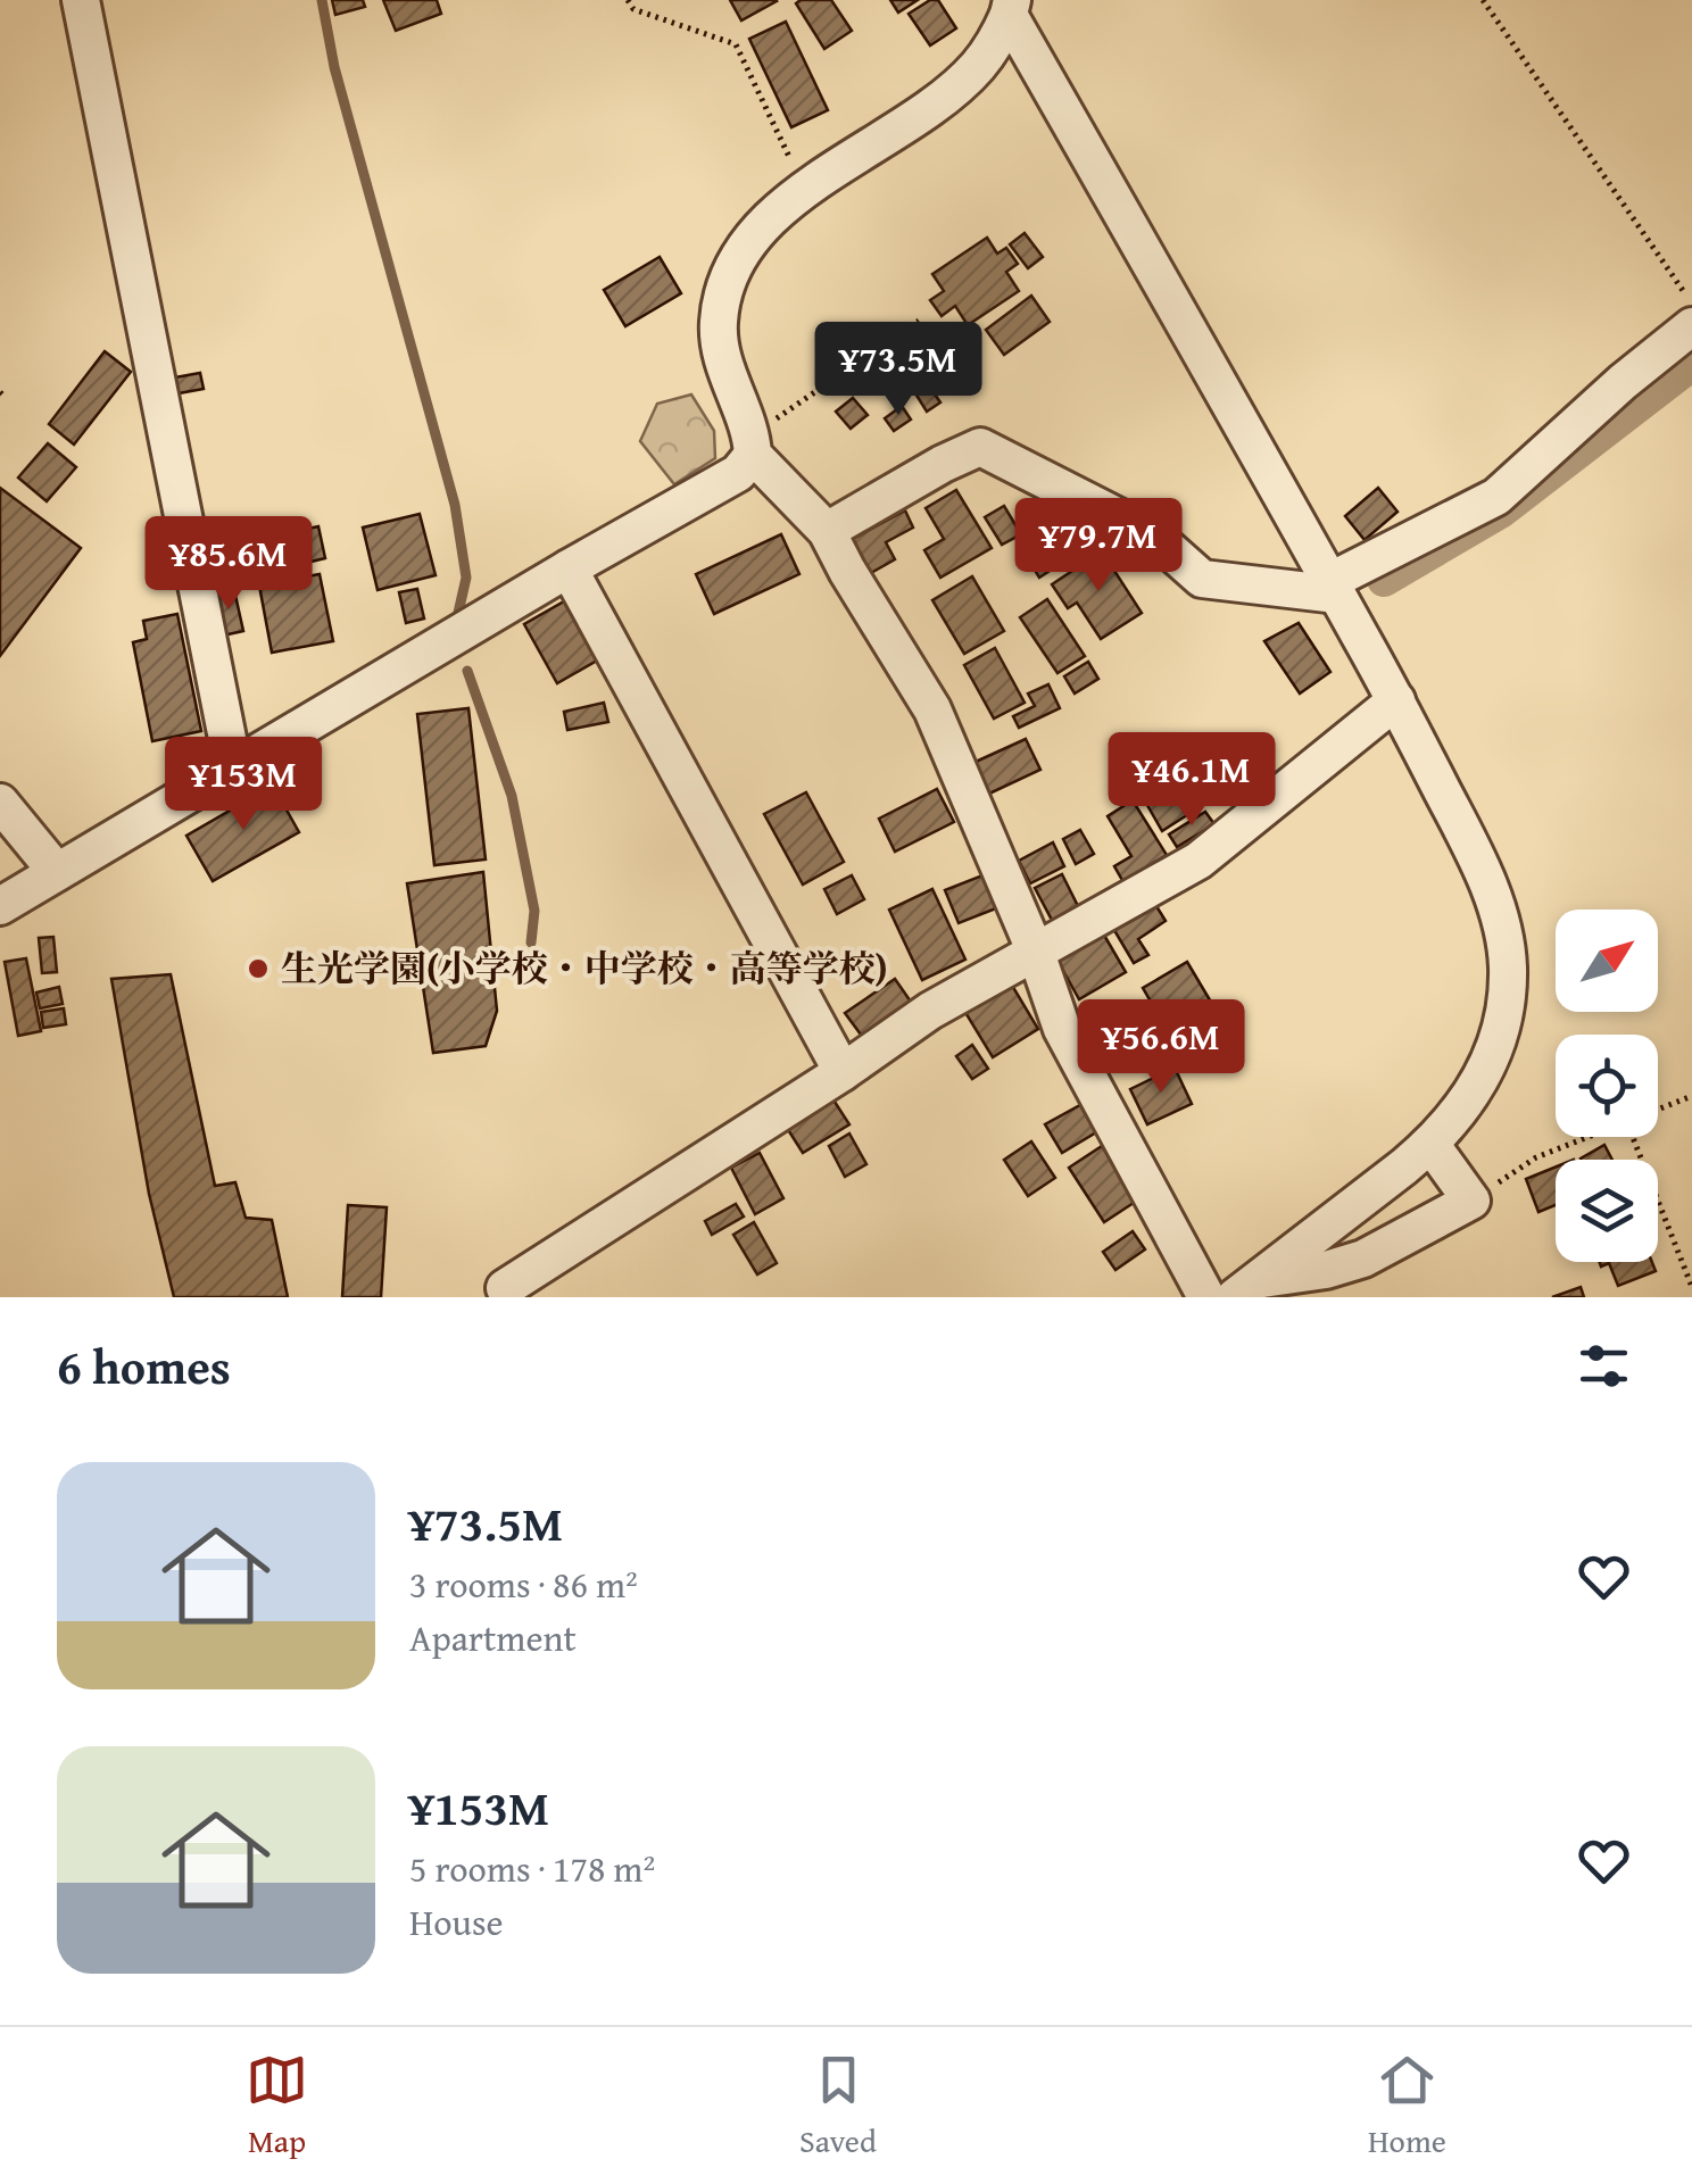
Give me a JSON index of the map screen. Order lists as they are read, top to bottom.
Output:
{
  "places": ["生光学園(小学校・中学校・高等学校)"],
  "north": "top right",
  "page": {
    "price": [
      "¥73.5M",
      "¥79.7M",
      "¥85.6M",
      "¥46.1M",
      "¥153M",
      "¥56.6M"
    ],
    "heading": "6 homes",
    "list": [
      {
        "name": "¥73.5M",
        "note": "3 rooms · 86 m² · Apartment"
      },
      {
        "name": "¥153M",
        "note": "5 rooms · 178 m² · House"
      }
    ],
    "tabs": ["Map", "Saved", "Home"]
  }
}
